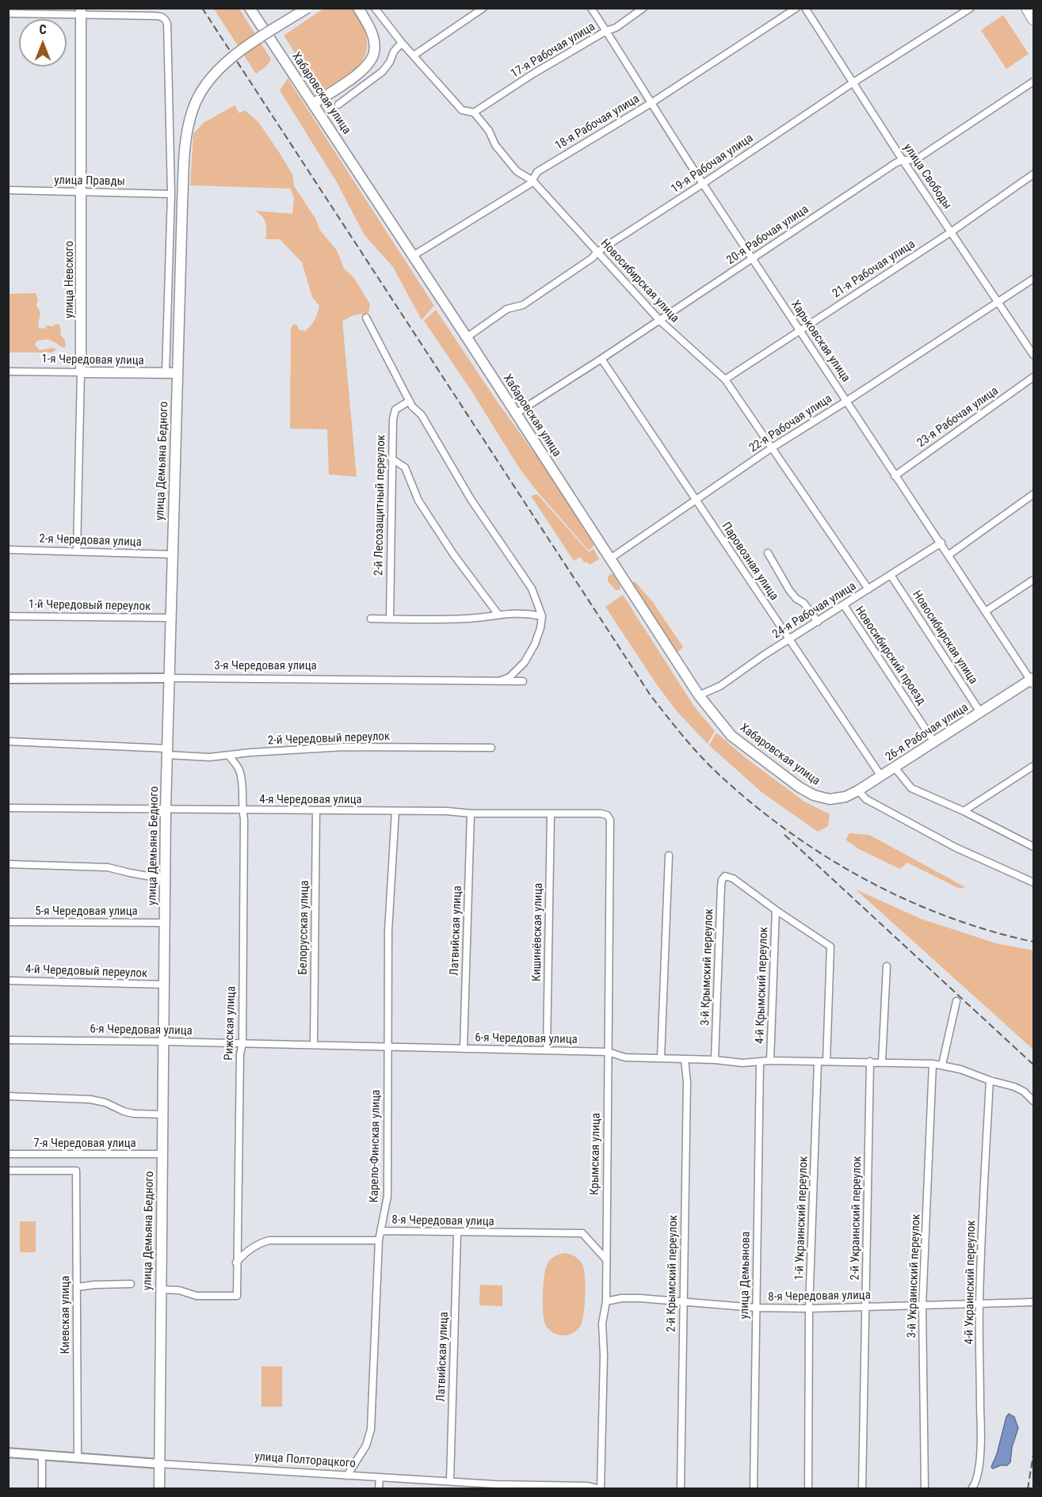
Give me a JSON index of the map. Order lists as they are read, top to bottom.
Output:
{
  "streets": {
    "main road": [
      "Хабаровская улица",
      "улица Невского",
      "1-я Чередовая улица",
      "улица Демьяна Бедного",
      "26-я Рабочая улица"
    ],
    "street": [
      "17-я Рабочая улица",
      "18-я Рабочая улица",
      "19-я Рабочая улица",
      "улица Свободы",
      "улица Правды",
      "20-я Рабочая улица",
      "21-я Рабочая улица",
      "Новосибирская улица",
      "Харьковская улица",
      "23-я Рабочая улица",
      "22-я Рабочая улица",
      "2-й Лесозащитный переулок",
      "2-я Чередовая улица",
      "Паровозная улица",
      "1-й Чередовый переулок",
      "24-я Рабочая улица",
      "Новосибирский проезд",
      "3-я Чередовая улица",
      "2-й Чередовый переулок",
      "4-я Чередовая улица",
      "5-я Чередовая улица",
      "Белорусская улица",
      "Латвийская улица",
      "Кишинёвская улица",
      "3-й Крымский переулок",
      "4-й Чередовый переулок",
      "4-й Крымский переулок",
      "Рижская улица",
      "6-я Чередовая улица",
      "7-я Чередовая улица",
      "Карело-Финская улица",
      "Крымская улица",
      "1-й Украинский переулок",
      "2-й Украинский переулок",
      "8-я Чередовая улица",
      "2-й Крымский переулок",
      "улица Демьянова",
      "3-й Украинский переулок",
      "4-й Украинский переулок",
      "Киевская улица",
      "улица Полторацкого"
    ]
  },
  "crossings": [
    ["17-я Рабочая улица", "Новосибирская улица"],
    ["17-я Рабочая улица", "Харьковская улица"],
    ["Хабаровская улица", "18-я Рабочая улица"],
    ["Хабаровская улица", "19-я Рабочая улица"],
    ["Хабаровская улица", "20-я Рабочая улица"],
    ["Хабаровская улица", "22-я Рабочая улица"],
    ["Хабаровская улица", "24-я Рабочая улица"],
    ["Хабаровская улица", "26-я Рабочая улица"],
    ["18-я Рабочая улица", "Новосибирская улица"],
    ["18-я Рабочая улица", "Харьковская улица"],
    ["19-я Рабочая улица", "улица Свободы"],
    ["19-я Рабочая улица", "Новосибирская улица"],
    ["19-я Рабочая улица", "Харьковская улица"],
    ["улица Свободы", "20-я Рабочая улица"],
    ["улица Свободы", "21-я Рабочая улица"],
    ["улица Свободы", "22-я Рабочая улица"],
    ["улица Правды", "улица Невского"],
    ["20-я Рабочая улица", "Новосибирская улица"],
    ["20-я Рабочая улица", "Харьковская улица"],
    ["20-я Рабочая улица", "Паровозная улица"],
    ["21-я Рабочая улица", "Новосибирская улица"],
    ["21-я Рабочая улица", "Харьковская улица"],
    ["улица Невского", "1-я Чередовая улица"],
    ["улица Невского", "2-я Чередовая улица"],
    ["Новосибирская улица", "22-я Рабочая улица"],
    ["Новосибирская улица", "24-я Рабочая улица"],
    ["Новосибирская улица", "26-я Рабочая улица"],
    ["Харьковская улица", "23-я Рабочая улица"],
    ["Харьковская улица", "22-я Рабочая улица"],
    ["Харьковская улица", "24-я Рабочая улица"],
    ["Харьковская улица", "26-я Рабочая улица"],
    ["1-я Чередовая улица", "улица Демьяна Бедного"],
    ["22-я Рабочая улица", "Паровозная улица"],
    ["улица Демьяна Бедного", "2-я Чередовая улица"],
    ["улица Демьяна Бедного", "1-й Чередовый переулок"],
    ["улица Демьяна Бедного", "3-я Чередовая улица"],
    ["улица Демьяна Бедного", "2-й Чередовый переулок"],
    ["улица Демьяна Бедного", "4-я Чередовая улица"],
    ["улица Демьяна Бедного", "5-я Чередовая улица"],
    ["улица Демьяна Бедного", "4-й Чередовый переулок"],
    ["улица Демьяна Бедного", "Рижская улица"],
    ["улица Демьяна Бедного", "6-я Чередовая улица"],
    ["улица Демьяна Бедного", "7-я Чередовая улица"],
    ["улица Демьяна Бедного", "улица Полторацкого"],
    ["Паровозная улица", "24-я Рабочая улица"],
    ["Паровозная улица", "26-я Рабочая улица"],
    ["24-я Рабочая улица", "Новосибирский проезд"],
    ["Новосибирский проезд", "26-я Рабочая улица"],
    ["2-й Чередовый переулок", "Рижская улица"],
    ["4-я Чередовая улица", "Белорусская улица"],
    ["4-я Чередовая улица", "Латвийская улица"],
    ["4-я Чередовая улица", "Кишинёвская улица"],
    ["4-я Чередовая улица", "Рижская улица"],
    ["4-я Чередовая улица", "Карело-Финская улица"],
    ["4-я Чередовая улица", "Крымская улица"],
    ["Белорусская улица", "6-я Чередовая улица"],
    ["Латвийская улица", "6-я Чередовая улица"],
    ["Латвийская улица", "8-я Чередовая улица"],
    ["Латвийская улица", "улица Полторацкого"],
    ["Кишинёвская улица", "6-я Чередовая улица"],
    ["3-й Крымский переулок", "4-й Крымский переулок"],
    ["3-й Крымский переулок", "6-я Чередовая улица"],
    ["4-й Крымский переулок", "6-я Чередовая улица"],
    ["Рижская улица", "6-я Чередовая улица"],
    ["6-я Чередовая улица", "Карело-Финская улица"],
    ["6-я Чередовая улица", "Крымская улица"],
    ["6-я Чередовая улица", "1-й Украинский переулок"],
    ["6-я Чередовая улица", "2-й Украинский переулок"],
    ["6-я Чередовая улица", "2-й Крымский переулок"],
    ["6-я Чередовая улица", "улица Демьянова"],
    ["6-я Чередовая улица", "3-й Украинский переулок"],
    ["6-я Чередовая улица", "4-й Украинский переулок"],
    ["Карело-Финская улица", "8-я Чередовая улица"],
    ["Карело-Финская улица", "улица Полторацкого"],
    ["Крымская улица", "8-я Чередовая улица"],
    ["Крымская улица", "улица Полторацкого"],
    ["1-й Украинский переулок", "8-я Чередовая улица"],
    ["2-й Украинский переулок", "8-я Чередовая улица"],
    ["8-я Чередовая улица", "2-й Крымский переулок"],
    ["8-я Чередовая улица", "улица Демьянова"],
    ["8-я Чередовая улица", "3-й Украинский переулок"],
    ["8-я Чередовая улица", "4-й Украинский переулок"],
    ["Киевская улица", "улица Полторацкого"]
  ],
  "north": "top"
}
